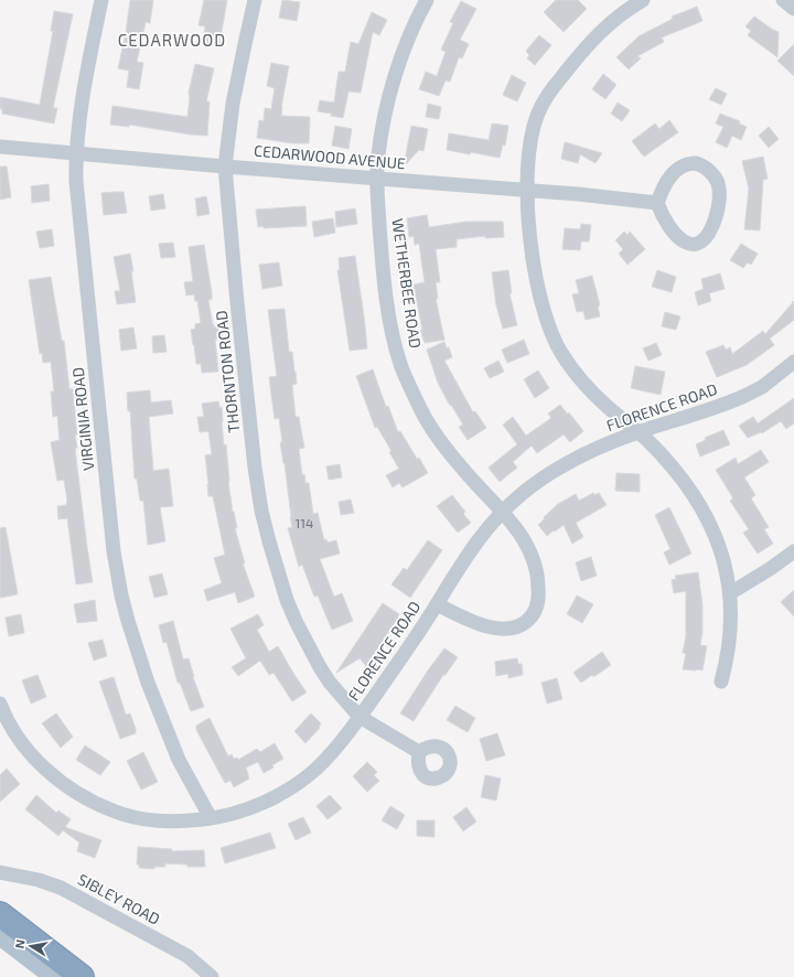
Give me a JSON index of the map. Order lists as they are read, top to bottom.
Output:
{
  "streets": {
    "street": [
      "CEDARWOOD AVENUE",
      "WETHERBEE ROAD",
      "THORNTON ROAD",
      "FLORENCE ROAD",
      "VIRGINIA ROAD",
      "SIBLEY ROAD"
    ]
  },
  "crossings": [
    ["CEDARWOOD AVENUE", "WETHERBEE ROAD"],
    ["CEDARWOOD AVENUE", "THORNTON ROAD"],
    ["CEDARWOOD AVENUE", "VIRGINIA ROAD"],
    ["WETHERBEE ROAD", "FLORENCE ROAD"],
    ["THORNTON ROAD", "FLORENCE ROAD"],
    ["FLORENCE ROAD", "VIRGINIA ROAD"]
  ],
  "districts": ["CEDARWOOD"],
  "house_numbers": ["114"],
  "north": "left"
}
